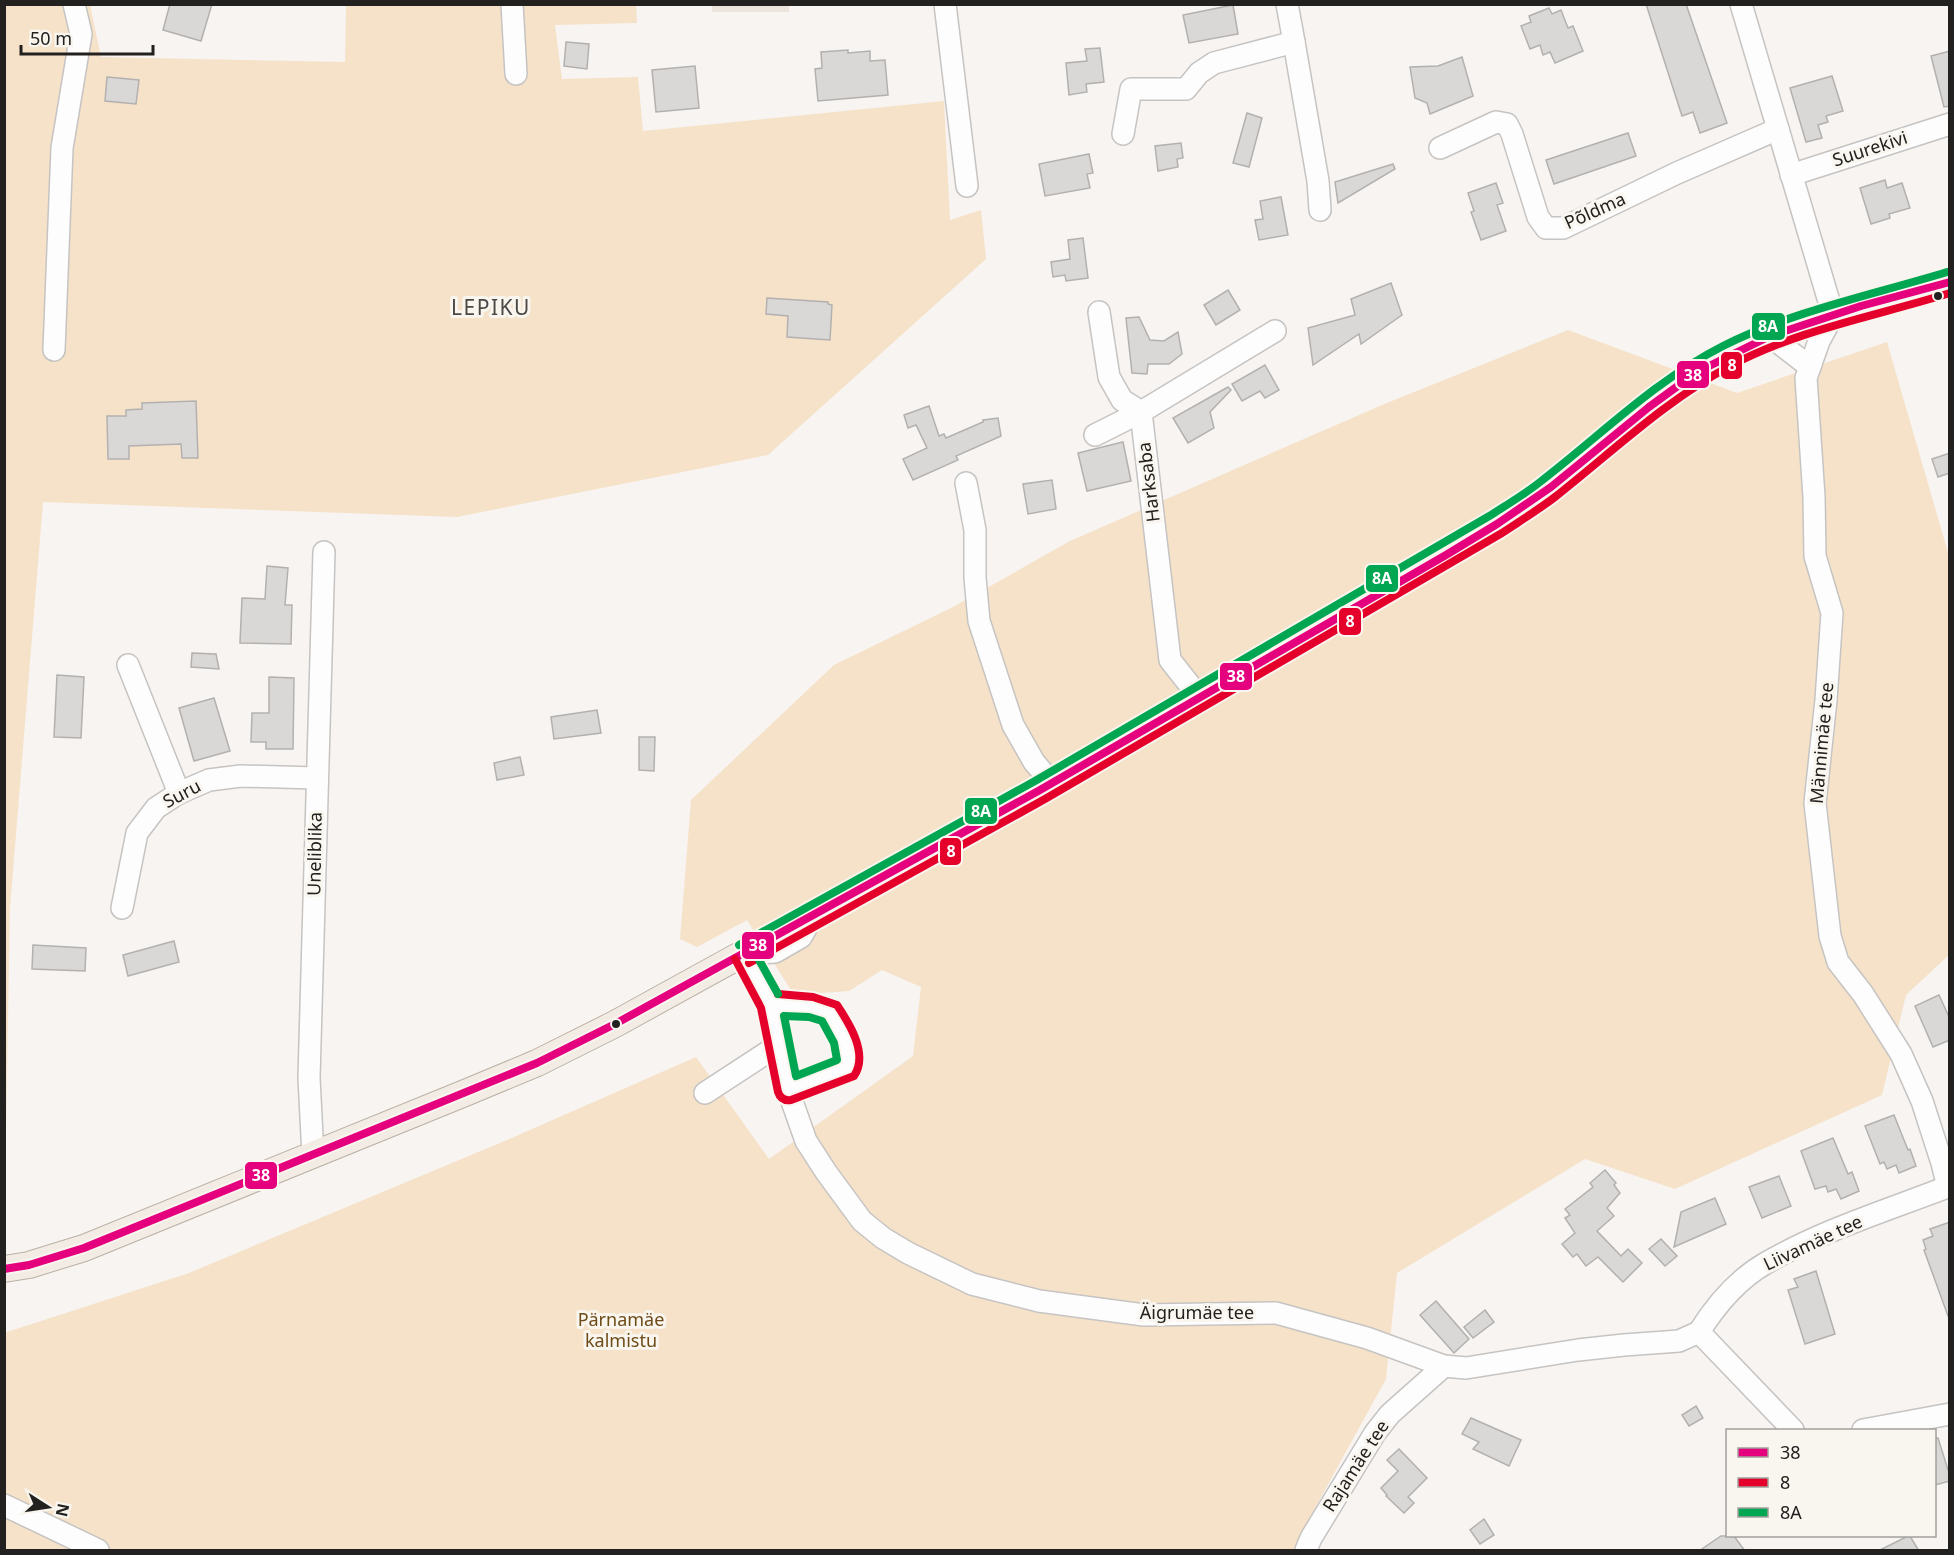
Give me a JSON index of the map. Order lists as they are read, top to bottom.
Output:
{
  "streets": {
    "street": [
      "Suurekivi",
      "Põldma",
      "Harksaba",
      "Männimäe tee",
      "Suru",
      "Uneliblika",
      "Liivamäe tee",
      "Äigrumäe tee",
      "Rajamäe tee"
    ]
  },
  "crossings": [
    ["Männimäe tee", "Liivamäe tee"],
    ["Suru", "Uneliblika"],
    ["Liivamäe tee", "Äigrumäe tee"],
    ["Äigrumäe tee", "Rajamäe tee"]
  ],
  "districts": ["LEPIKU"],
  "parks": ["Pärnamäe kalmistu"],
  "lines": ["transit line 8A", "transit line 38", "transit line 8"],
  "legend": ["38", "8", "8A"],
  "scale_bar": "50 m",
  "north": "right"
}
